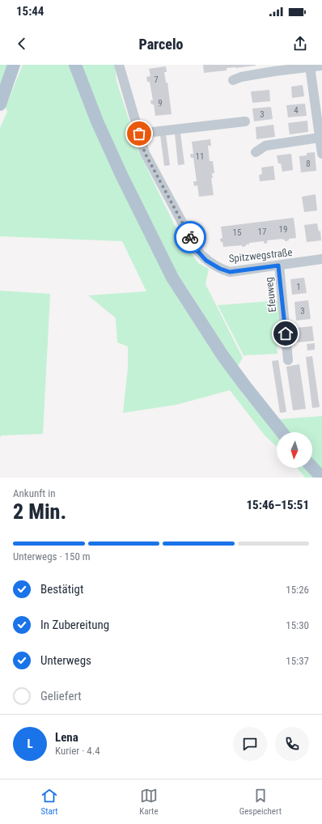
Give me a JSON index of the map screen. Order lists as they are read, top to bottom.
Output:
{
  "streets": {
    "street": ["Spitzwegstraße", "Efeuweg"]
  },
  "crossings": [
    ["Spitzwegstraße", "Efeuweg"]
  ],
  "house_numbers": [
    "7",
    "9",
    "4",
    "3",
    "11",
    "8",
    "19",
    "17",
    "15",
    "1",
    "3"
  ],
  "north": "bottom",
  "page": {
    "status": "15:44",
    "header": "Parcelo",
    "heading": ["2 Min.", "Ankunft in", "15:46–15:51"],
    "panel": ["Lena", "Kurier · 4.4"],
    "bar": "Unterwegs · 150 m",
    "list": [
      ["Bestätigt", "15:26"],
      ["In Zubereitung", "15:30"],
      ["Unterwegs", "15:37"],
      "Geliefert"
    ],
    "round": "L",
    "tabs": ["Start", "Karte", "Gespeichert"]
  }
}
